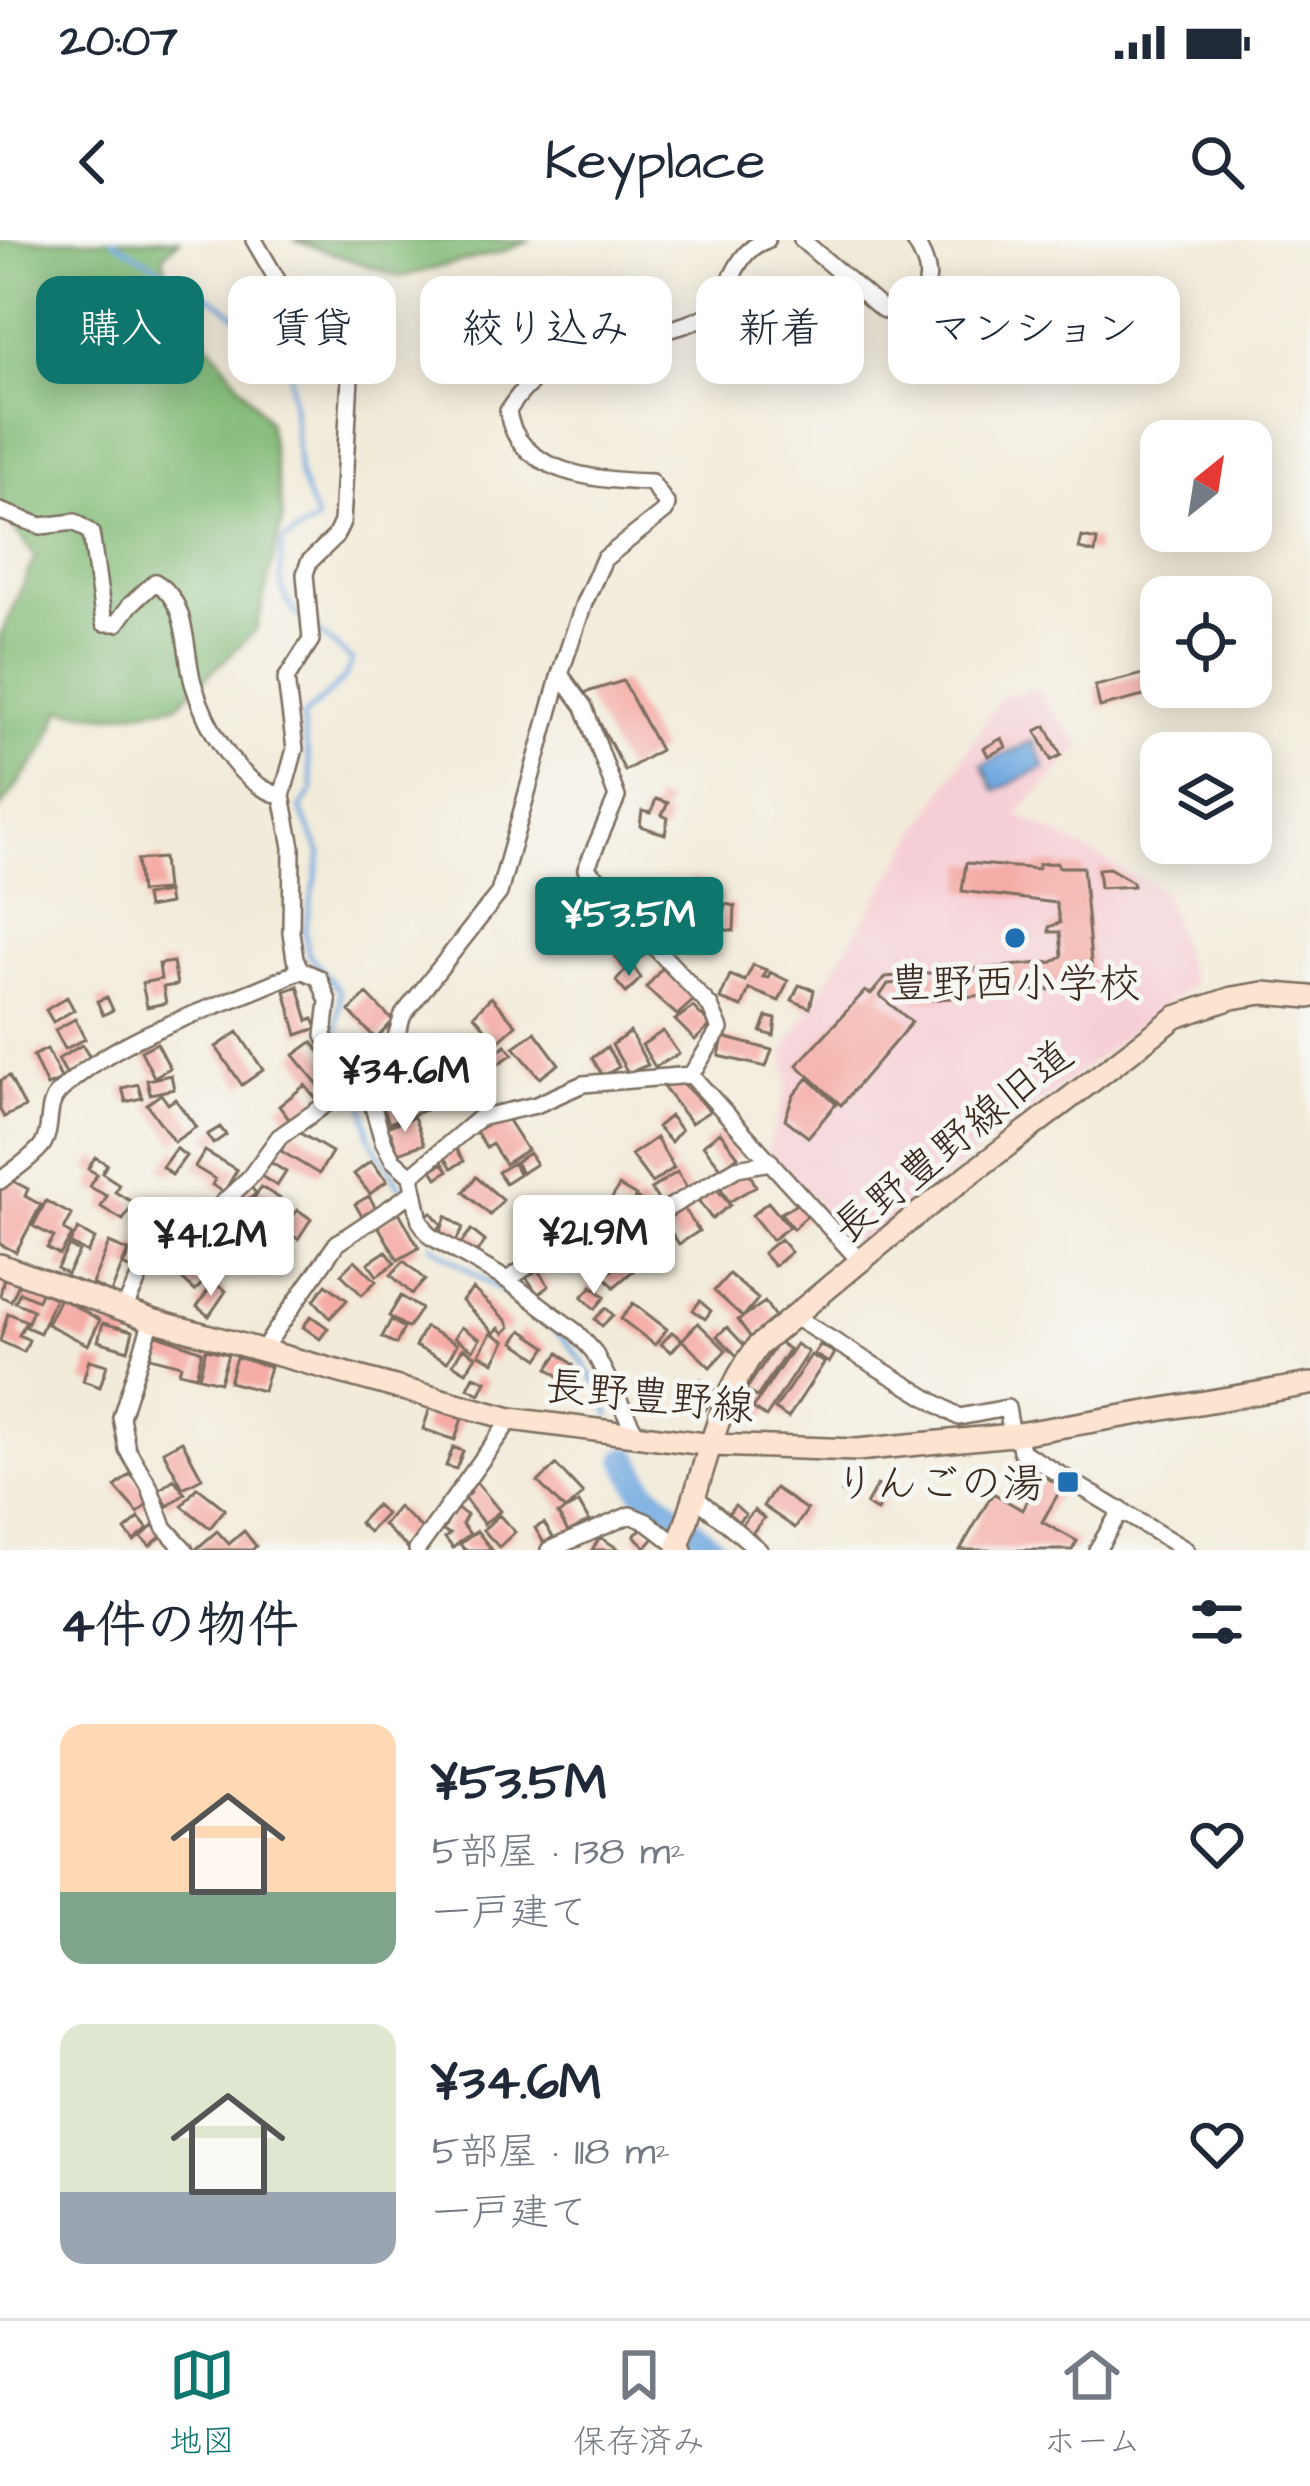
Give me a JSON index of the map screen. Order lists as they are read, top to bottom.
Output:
{
  "streets": {
    "main road": ["長野豊野線旧道", "長野豊野線"]
  },
  "crossings": [
    ["長野豊野線旧道", "長野豊野線"]
  ],
  "places": {
    "other": ["豊野西小学校"],
    "transit": ["りんごの湯"]
  },
  "north": "top right",
  "page": {
    "status": "20:07",
    "header": "Keyplace",
    "chip": [
      "購入",
      "賃貸",
      "絞り込み",
      "新着",
      "マンション"
    ],
    "price": [
      "¥53.5M",
      "¥34.6M",
      "¥21.9M",
      "¥41.2M"
    ],
    "heading": "4件の物件",
    "list": [
      {
        "name": "¥53.5M",
        "note": "5部屋 · 138 m² · 一戸建て"
      },
      {
        "name": "¥34.6M",
        "note": "5部屋 · 118 m² · 一戸建て"
      }
    ],
    "tabs": ["地図", "保存済み", "ホーム"]
  }
}
